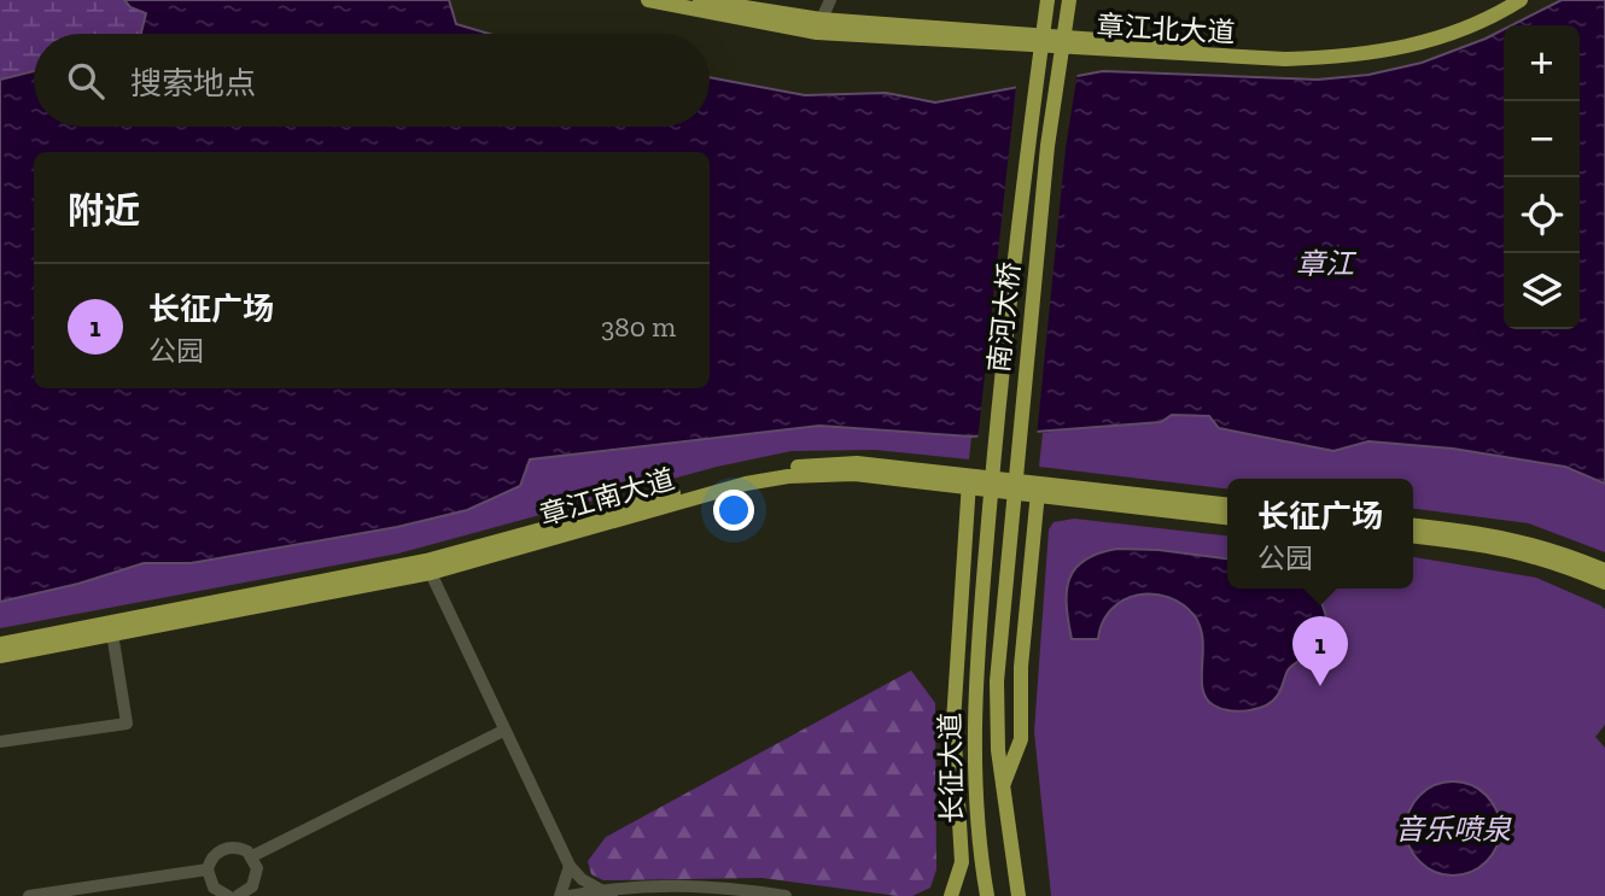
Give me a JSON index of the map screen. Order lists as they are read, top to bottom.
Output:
{
  "streets": {
    "main road": [
      "章江北大道",
      "南河大桥",
      "章江南大道",
      "长征大道"
    ]
  },
  "crossings": [
    ["南河大桥", "长征大道"]
  ],
  "water": ["章江", "音乐喷泉"],
  "page": {
    "map_buttons": ["+", "−"],
    "search": "搜索地点",
    "heading": "附近",
    "list": [
      {
        "mark": "1",
        "name": "长征广场",
        "note": "公园",
        "value": "380 m"
      }
    ],
    "popup": ["长征广场", "公园"],
    "pins": "1"
  }
}
